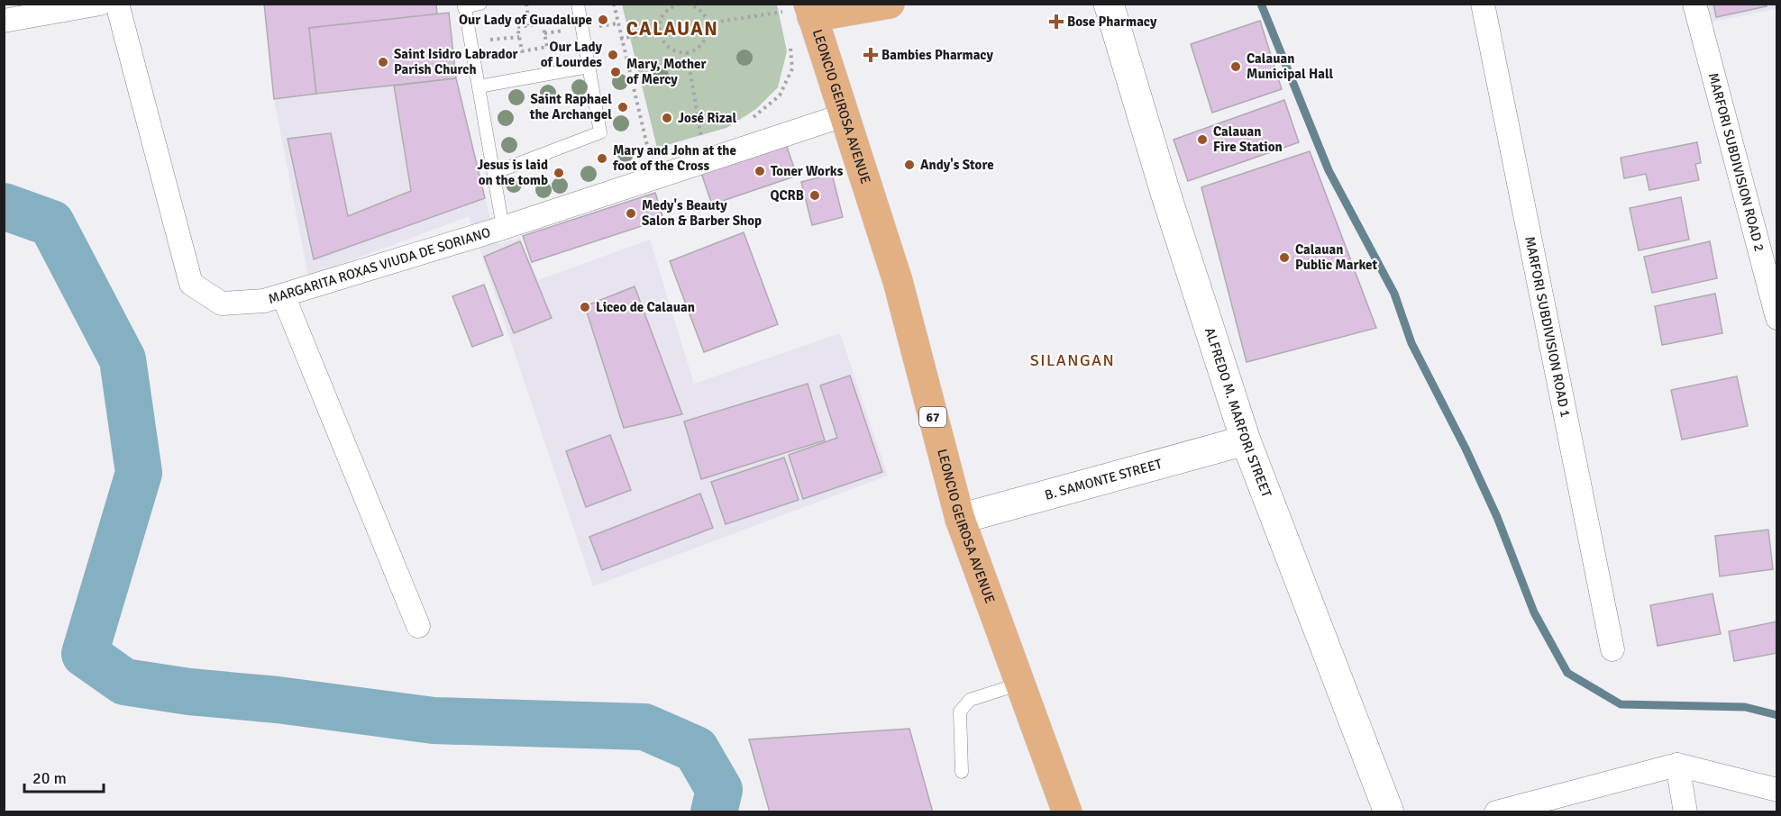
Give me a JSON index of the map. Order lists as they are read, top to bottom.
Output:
{
  "streets": {
    "main road": ["LEONCIO GEIROSA AVENUE", "67"],
    "street": [
      "MARFORI SUBDIVISION ROAD 2",
      "MARGARITA ROXAS VIUDA DE SORIANO",
      "MARFORI SUBDIVISION ROAD 1",
      "ALFREDO M. MARFORI STREET",
      "B. SAMONTE STREET"
    ]
  },
  "crossings": [
    ["LEONCIO GEIROSA AVENUE", "MARGARITA ROXAS VIUDA DE SORIANO"],
    ["LEONCIO GEIROSA AVENUE", "B. SAMONTE STREET"],
    ["ALFREDO M. MARFORI STREET", "B. SAMONTE STREET"]
  ],
  "districts": ["CALAUAN", "SILANGAN"],
  "places": {
    "other": [
      "Our Lady of Guadalupe",
      "Our Lady of Lourdes",
      "Saint Isidro Labrador Parish Church",
      "Calauan Municipal Hall",
      "Mary, Mother of Mercy",
      "Saint Raphael the Archangel",
      "José Rizal",
      "Calauan Fire Station",
      "Mary and John at the foot of the Cross",
      "Andy's Store",
      "Toner Works",
      "Jesus is laid on the tomb",
      "QCRB",
      "Medy's Beauty Salon & Barber Shop",
      "Calauan Public Market",
      "Liceo de Calauan"
    ],
    "health": ["Bose Pharmacy", "Bambies Pharmacy"]
  },
  "scale_bar": "20 m"
}
